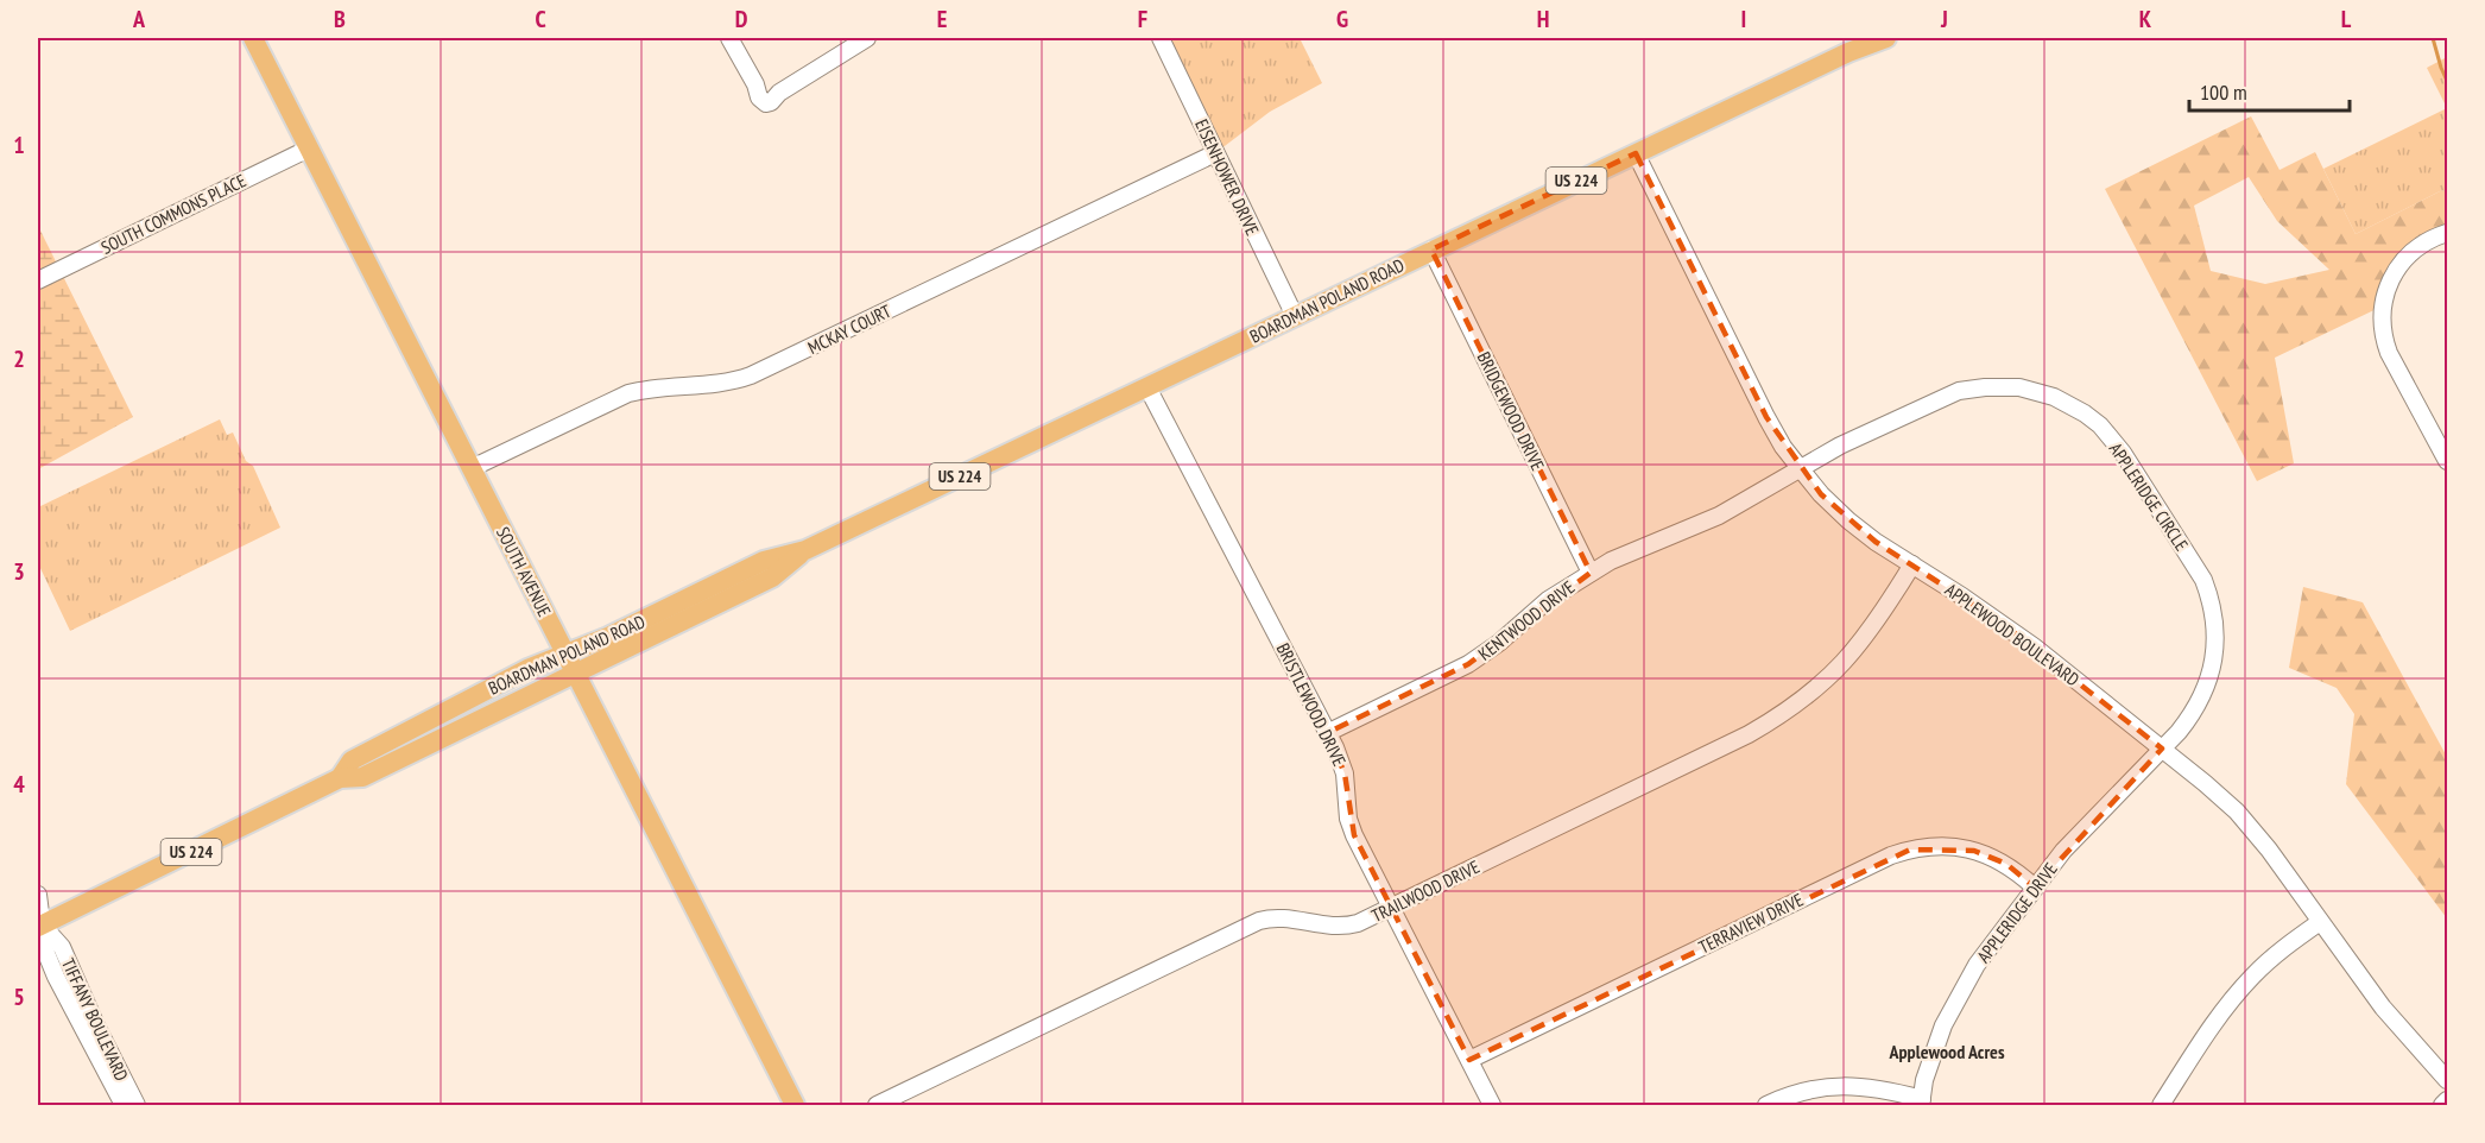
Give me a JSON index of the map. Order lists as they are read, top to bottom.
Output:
{
  "streets": {
    "main road": ["US 224", "BOARDMAN POLAND ROAD", "SOUTH AVENUE"],
    "street": [
      "EISENHOWER DRIVE",
      "SOUTH COMMONS PLACE",
      "MCKAY COURT",
      "BRIDGEWOOD DRIVE",
      "APPLERIDGE CIRCLE",
      "KENTWOOD DRIVE",
      "APPLEWOOD BOULEVARD",
      "BRISTLEWOOD DRIVE",
      "TRAILWOOD DRIVE",
      "APPLERIDGE DRIVE",
      "TERRAVIEW DRIVE",
      "TIFFANY BOULEVARD"
    ]
  },
  "crossings": [
    ["EISENHOWER DRIVE", "BOARDMAN POLAND ROAD"],
    ["EISENHOWER DRIVE", "MCKAY COURT"],
    ["SOUTH COMMONS PLACE", "SOUTH AVENUE"],
    ["BOARDMAN POLAND ROAD", "BRIDGEWOOD DRIVE"],
    ["BOARDMAN POLAND ROAD", "SOUTH AVENUE"],
    ["BOARDMAN POLAND ROAD", "APPLEWOOD BOULEVARD"],
    ["BOARDMAN POLAND ROAD", "BRISTLEWOOD DRIVE"],
    ["BOARDMAN POLAND ROAD", "TIFFANY BOULEVARD"],
    ["MCKAY COURT", "SOUTH AVENUE"],
    ["BRIDGEWOOD DRIVE", "KENTWOOD DRIVE"],
    ["APPLERIDGE CIRCLE", "KENTWOOD DRIVE"],
    ["APPLERIDGE CIRCLE", "APPLEWOOD BOULEVARD"],
    ["APPLERIDGE CIRCLE", "APPLERIDGE DRIVE"],
    ["KENTWOOD DRIVE", "APPLEWOOD BOULEVARD"],
    ["KENTWOOD DRIVE", "BRISTLEWOOD DRIVE"],
    ["APPLEWOOD BOULEVARD", "TRAILWOOD DRIVE"],
    ["APPLEWOOD BOULEVARD", "APPLERIDGE DRIVE"],
    ["BRISTLEWOOD DRIVE", "TRAILWOOD DRIVE"],
    ["BRISTLEWOOD DRIVE", "TERRAVIEW DRIVE"],
    ["APPLERIDGE DRIVE", "TERRAVIEW DRIVE"]
  ],
  "districts": ["Applewood Acres"],
  "scale_bar": "100 m",
  "grid": {
    "columns": [
      "A",
      "B",
      "C",
      "D",
      "E",
      "F",
      "G",
      "H",
      "I",
      "J",
      "K",
      "L"
    ],
    "rows": [
      "1",
      "2",
      "3",
      "4",
      "5"
    ]
  }
}
